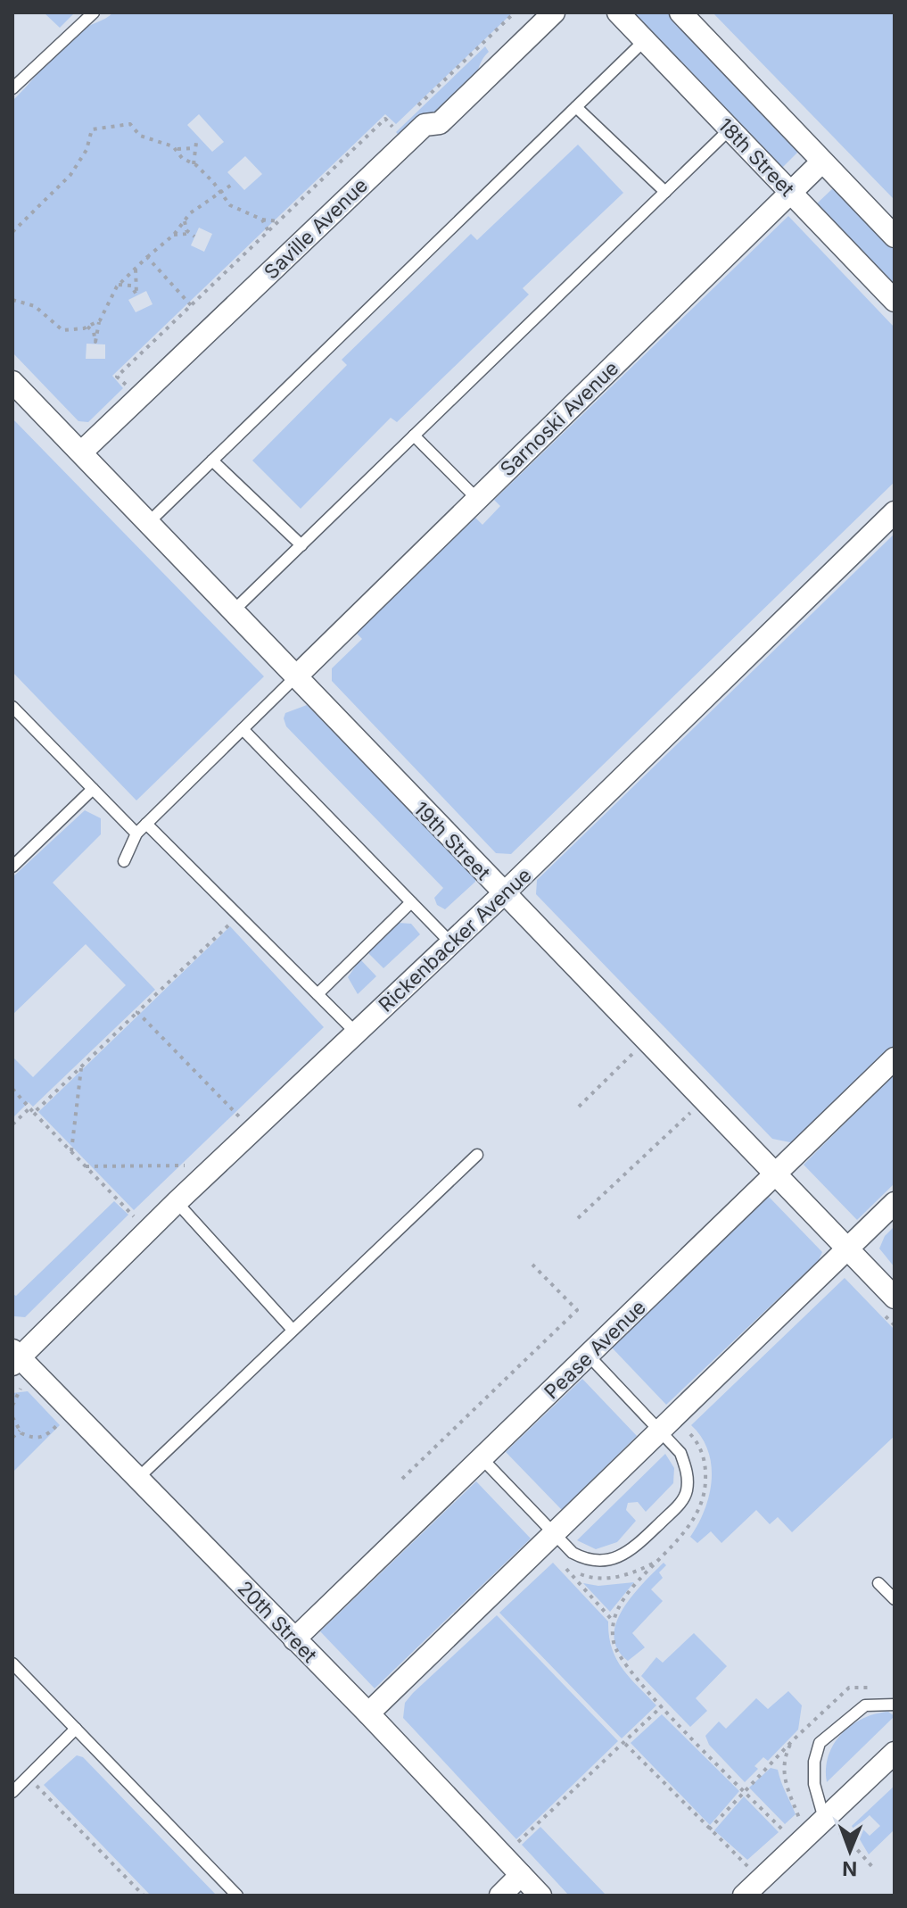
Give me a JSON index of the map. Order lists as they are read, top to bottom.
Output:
{
  "streets": {
    "street": [
      "18th Street",
      "Saville Avenue",
      "Sarnoski Avenue",
      "19th Street",
      "Rickenbacker Avenue",
      "Pease Avenue",
      "20th Street"
    ]
  },
  "crossings": [
    ["18th Street", "Sarnoski Avenue"],
    ["Saville Avenue", "19th Street"],
    ["Sarnoski Avenue", "19th Street"],
    ["19th Street", "Rickenbacker Avenue"],
    ["19th Street", "Pease Avenue"],
    ["Rickenbacker Avenue", "20th Street"],
    ["Pease Avenue", "20th Street"]
  ],
  "north": "bottom"
}
